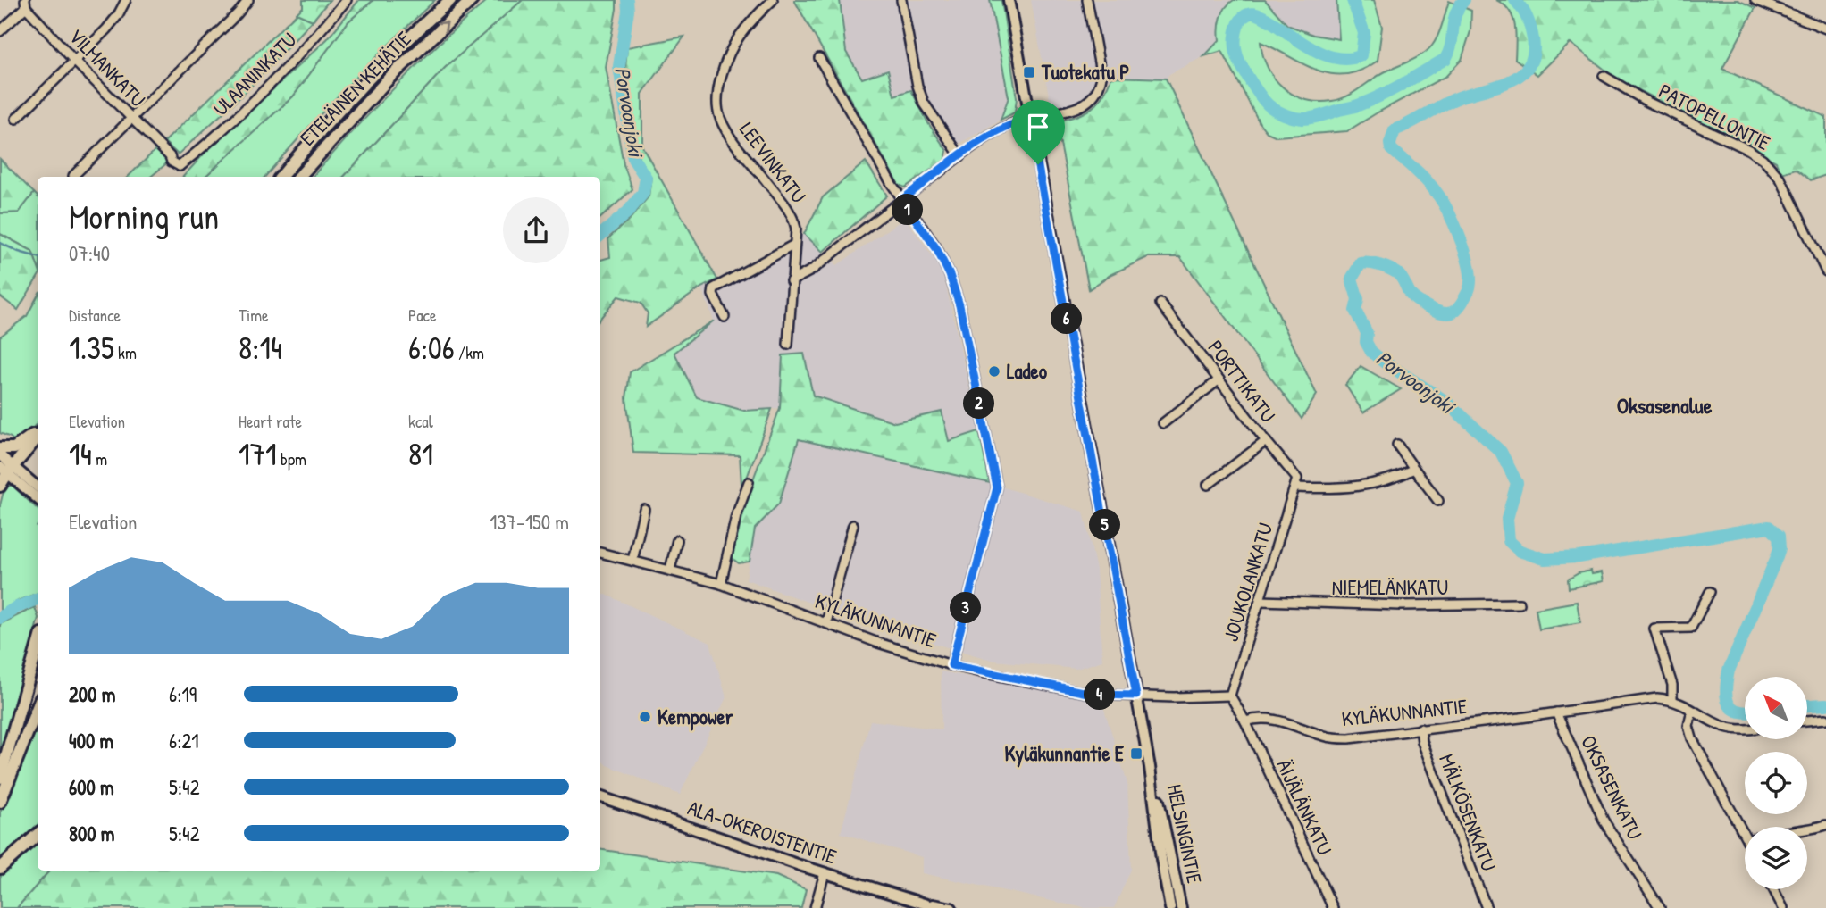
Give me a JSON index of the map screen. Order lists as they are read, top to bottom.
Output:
{
  "streets": {
    "highway": ["ETELÄINEN KEHÄTIE"],
    "main road": ["ALA-OKEROISTENTIE", "HELSINGINTIE"],
    "street": [
      "VILMANKATU",
      "ULAANINKATU",
      "PATOPELLONTIE",
      "LEEVINKATU",
      "PORTTIKATU",
      "JOUKOLANKATU",
      "NIEMELÄNKATU",
      "KYLÄKUNNANTIE",
      "OKSASENKATU",
      "ÄIJÄLÄNKATU",
      "MÄLKÖSENKATU"
    ]
  },
  "crossings": [
    ["VILMANKATU", "ULAANINKATU"],
    ["PORTTIKATU", "JOUKOLANKATU"],
    ["JOUKOLANKATU", "NIEMELÄNKATU"],
    ["JOUKOLANKATU", "KYLÄKUNNANTIE"],
    ["KYLÄKUNNANTIE", "OKSASENKATU"],
    ["KYLÄKUNNANTIE", "ÄIJÄLÄNKATU"],
    ["KYLÄKUNNANTIE", "MÄLKÖSENKATU"],
    ["KYLÄKUNNANTIE", "HELSINGINTIE"]
  ],
  "districts": ["Oksasenalue"],
  "water": ["Porvoonjoki"],
  "places": {
    "transit": ["Tuotekatu P", "Kyläkunnantie E"],
    "other": ["Ladeo", "Kempower"]
  },
  "north": "top left",
  "page": {
    "heading": ["Morning run", "07:40"],
    "pins": [
      "1",
      "6",
      "2",
      "5",
      "3",
      "4"
    ],
    "stats": [
      ["Distance", "1.35 km"],
      ["Time", "8:14"],
      ["Pace", "6:06 /km"],
      ["Elevation", "14 m"],
      ["Heart rate", "171 bpm"],
      ["kcal", "81"]
    ],
    "chart": ["Elevation", "137–150 m"],
    "list": [
      {
        "name": "200 m",
        "note": "6:19"
      },
      {
        "name": "400 m",
        "note": "6:21"
      },
      {
        "name": "600 m",
        "note": "5:42"
      },
      {
        "name": "800 m",
        "note": "5:42"
      }
    ]
  }
}
